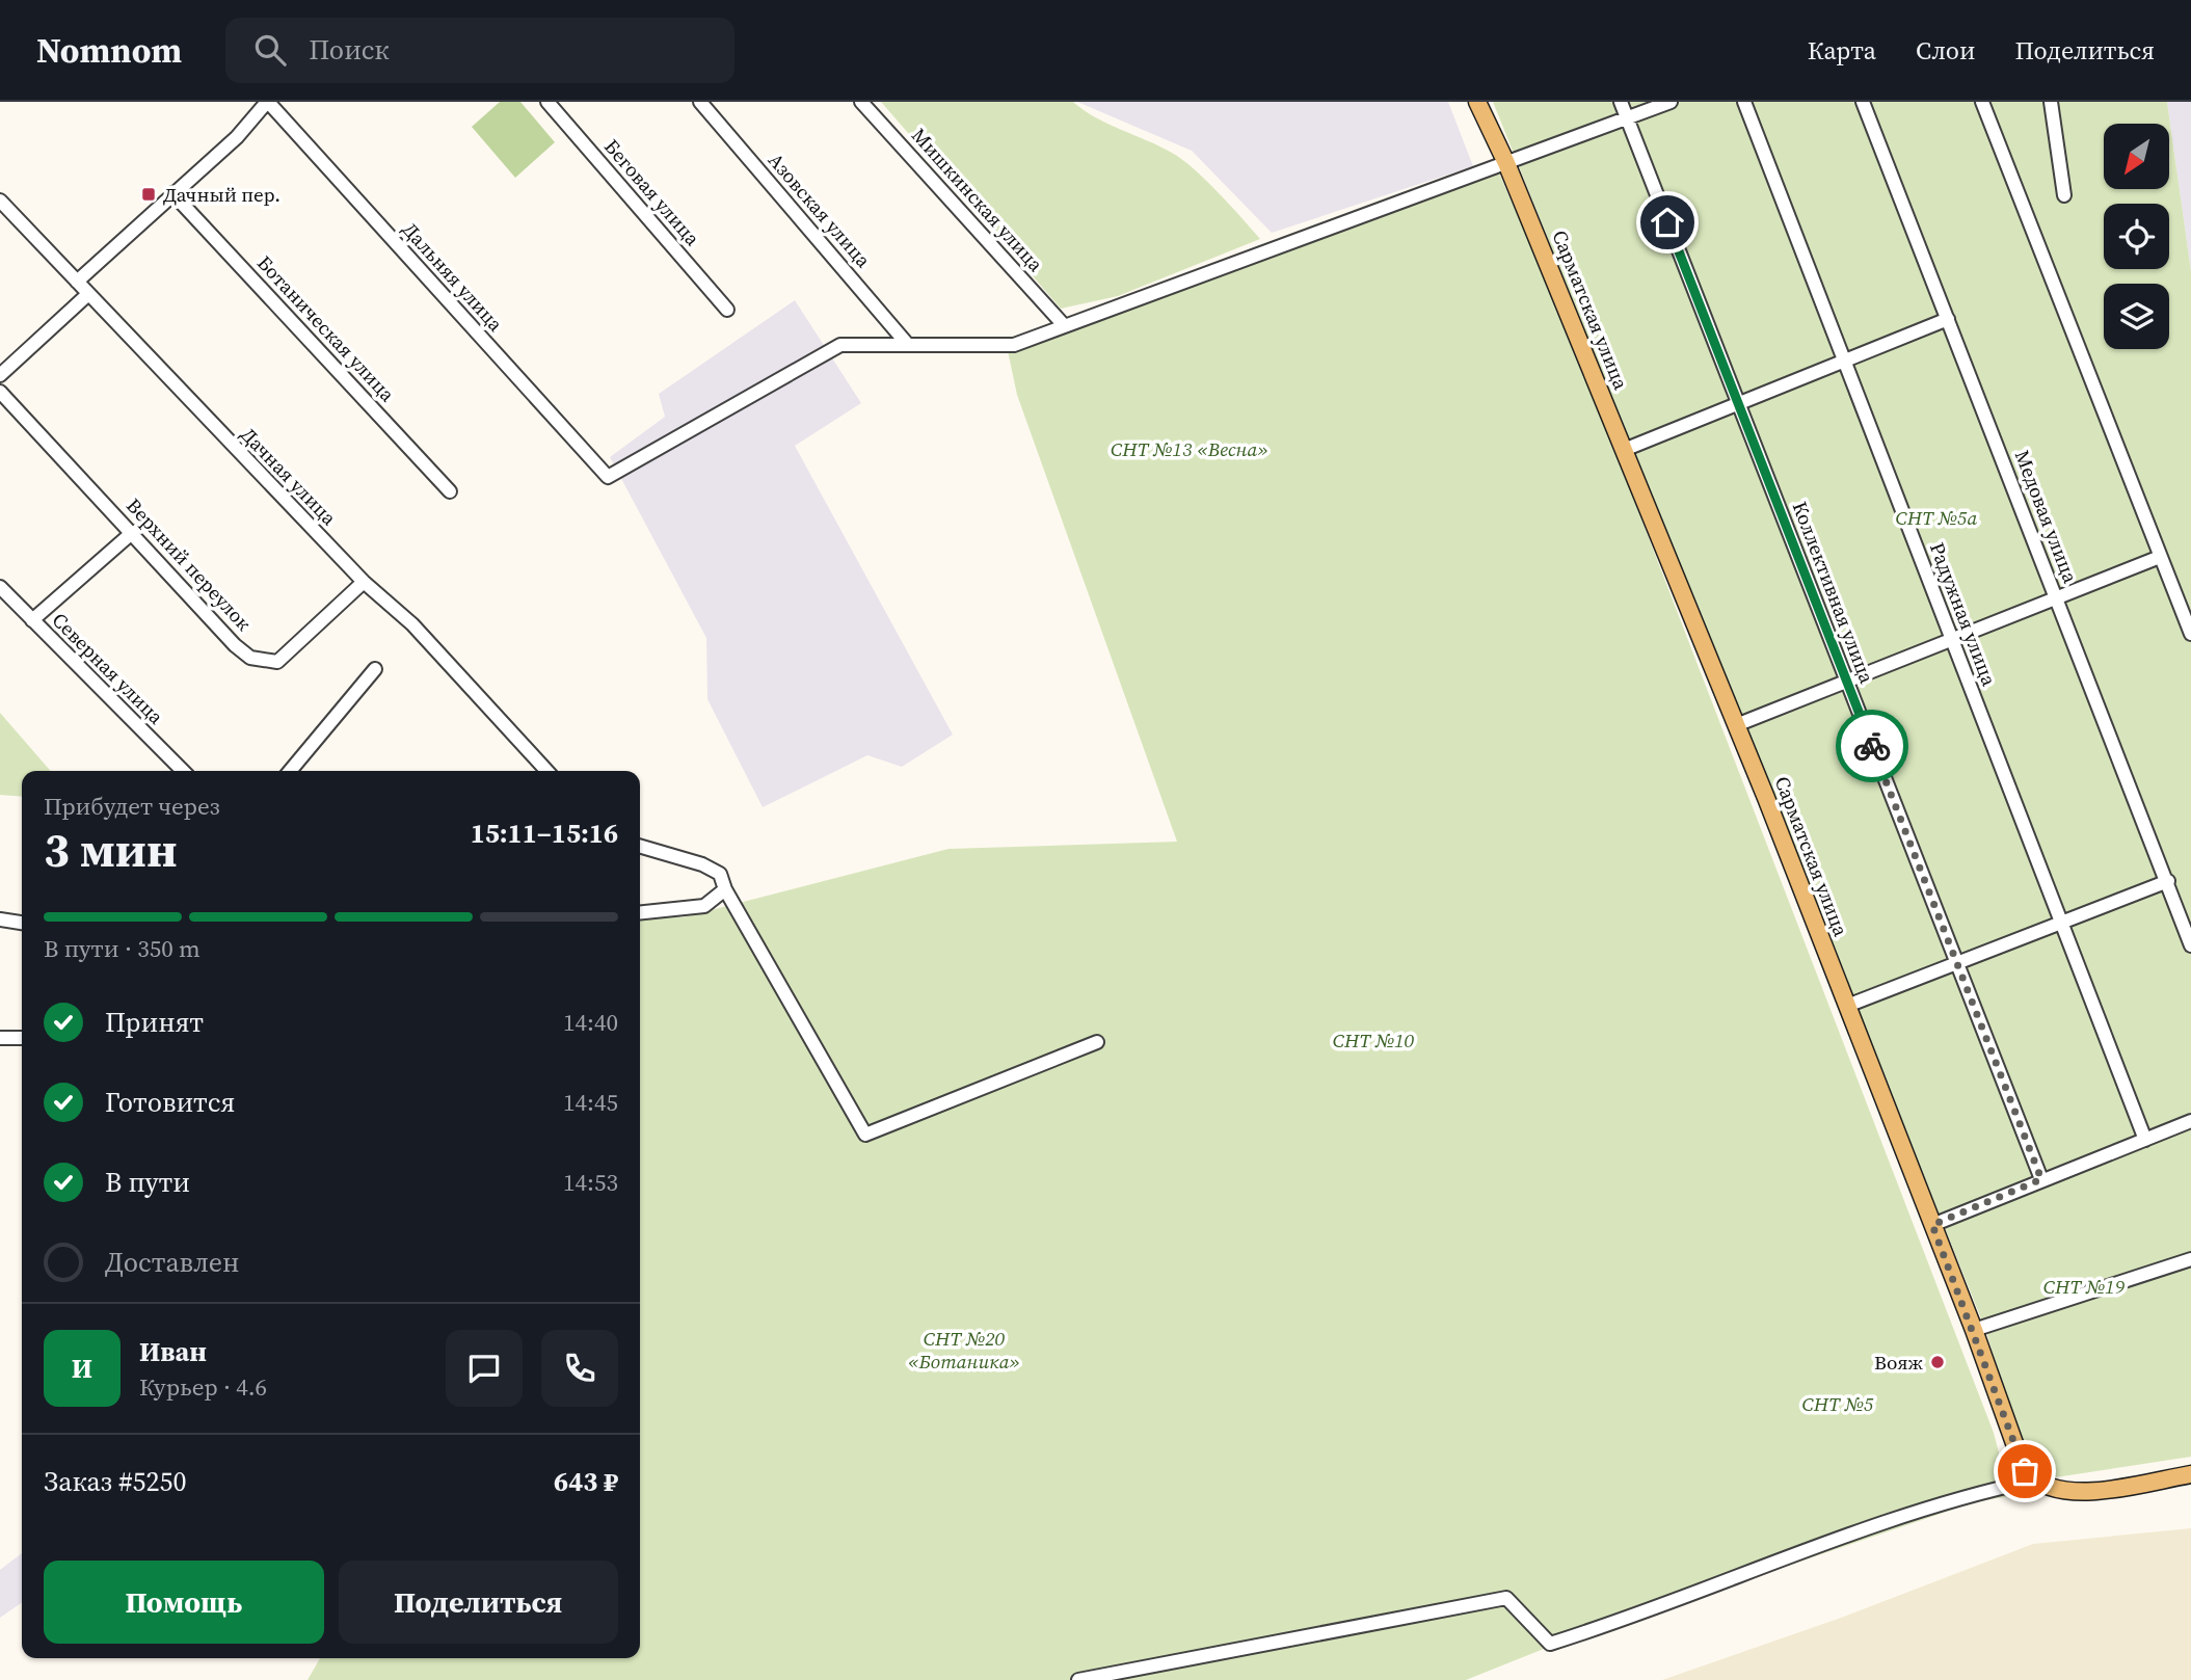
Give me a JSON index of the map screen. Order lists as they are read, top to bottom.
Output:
{
  "streets": {
    "main road": ["Сарматская улица"],
    "street": [
      "Беговая улица",
      "Мишкинская улица",
      "Азовская улица",
      "Дальняя улица",
      "Ботаническая улица",
      "Дачная улица",
      "Медовая улица",
      "Верхний переулок",
      "Коллективная улица",
      "Радужная улица",
      "Северная улица"
    ]
  },
  "crossings": [
    ["Азовская улица", "Дальняя улица"],
    ["Дачная улица", "Верхний переулок"]
  ],
  "parks": [
    "СНТ №13 «Весна»",
    "СНТ №5а",
    "СНТ №10",
    "СНТ №19",
    "СНТ №20 «Ботаника»",
    "СНТ №5"
  ],
  "places": {
    "transit": ["Дачный пер."],
    "other": ["Вояж"]
  },
  "north": "bottom left",
  "page": {
    "header": "Nomnom",
    "search": "Поиск",
    "nav": ["Карта", "Слои", "Поделиться"],
    "heading": ["3 мин", "Прибудет через", "15:11–15:16"],
    "panel": [
      "Иван",
      "Курьер · 4.6",
      "Заказ #5250",
      "643 ₽"
    ],
    "bar": "В пути · 350 m",
    "list": [
      ["Принят", "14:40"],
      ["Готовится", "14:45"],
      ["В пути", "14:53"],
      "Доставлен"
    ],
    "round": "И",
    "buttons": ["Помощь", "Поделиться"]
  }
}
